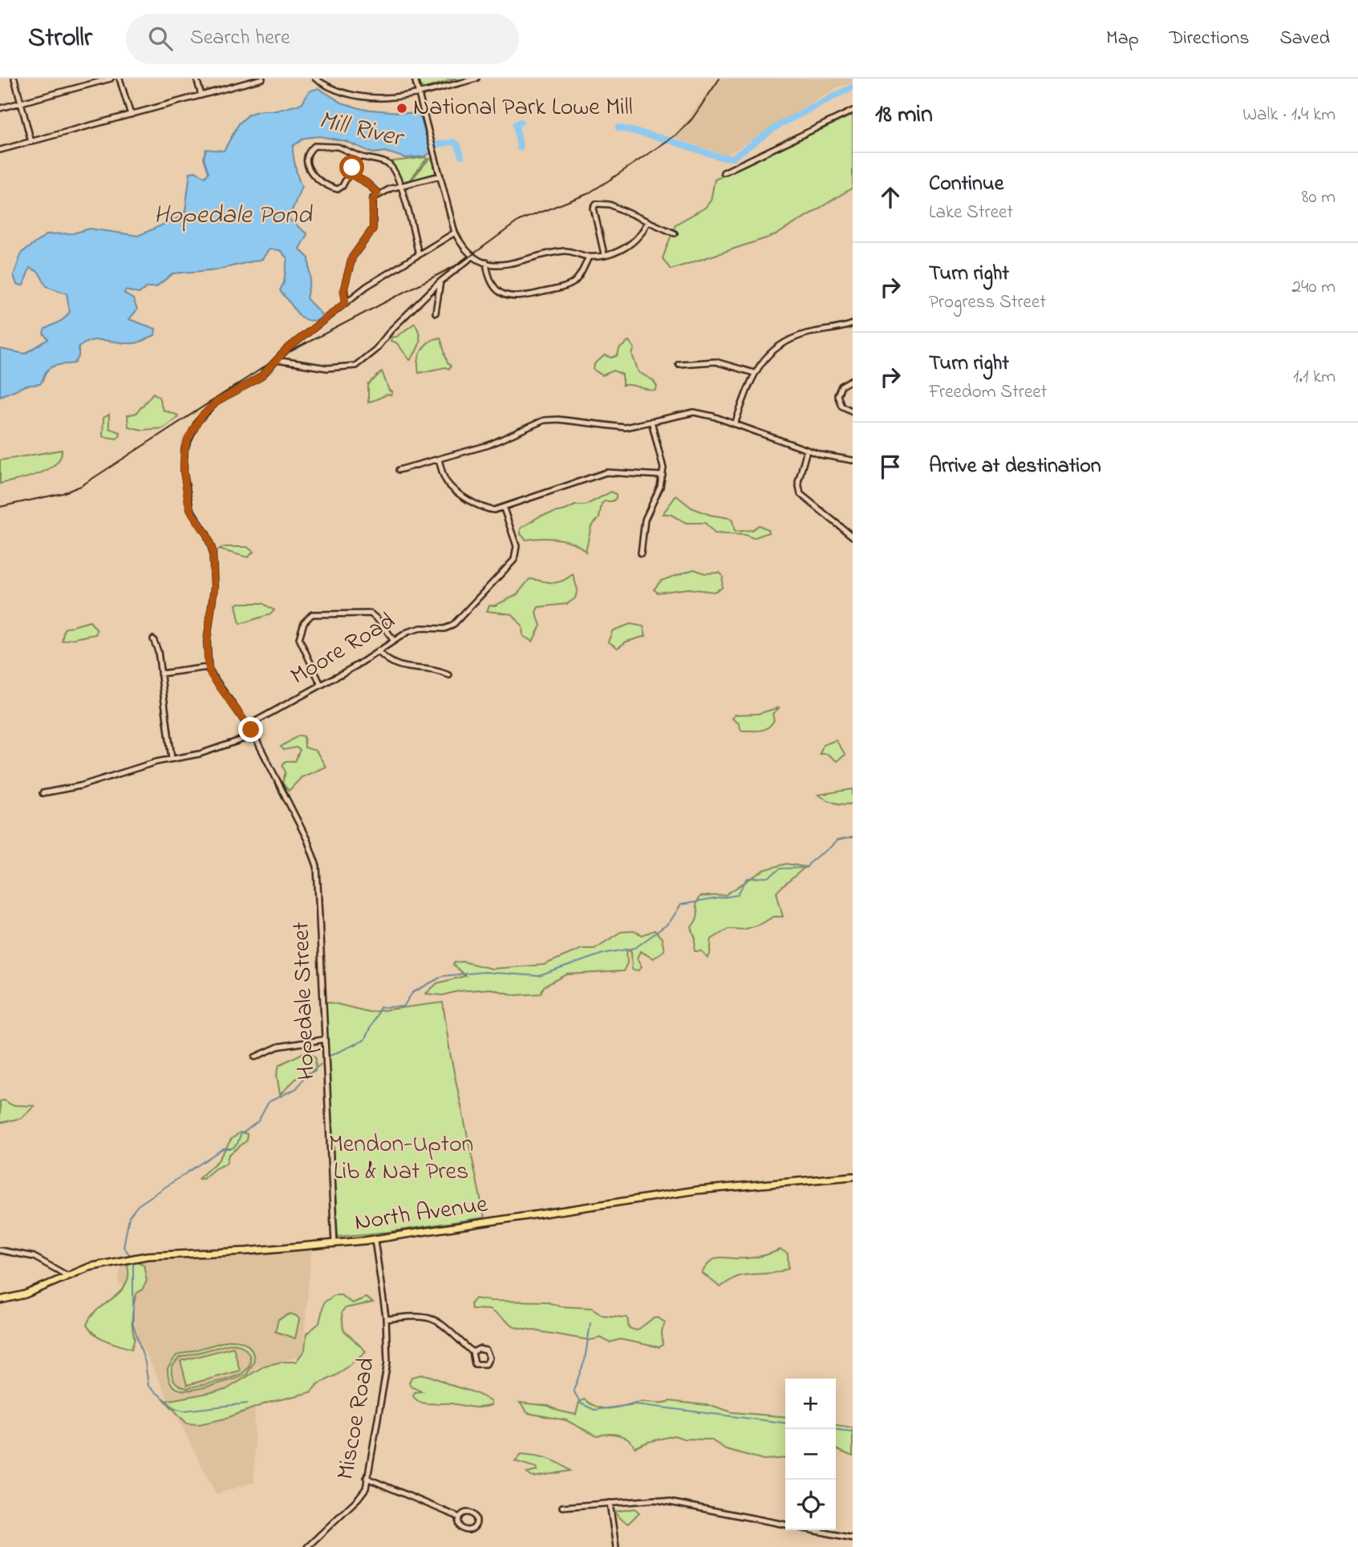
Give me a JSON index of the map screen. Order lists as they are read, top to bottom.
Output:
{
  "streets": {
    "main road": ["North Avenue"],
    "street": ["Moore Road", "Hopedale Street", "Miscoe Road"]
  },
  "crossings": [
    ["Moore Road", "Hopedale Street"],
    ["Hopedale Street", "North Avenue"],
    ["North Avenue", "Miscoe Road"]
  ],
  "water": ["Mill River", "Hopedale Pond"],
  "parks": ["Mendon-Upton Lib & Nat Pres"],
  "places": ["National Park Lowe Mill"],
  "page": {
    "header": "Strollr",
    "search": "Search here",
    "nav": ["Map", "Directions", "Saved"],
    "heading": ["18 min", "Walk · 1.4 km"],
    "list": [
      ["Continue", "Lake Street", "80 m"],
      ["Turn right", "Progress Street", "240 m"],
      ["Turn right", "Freedom Street", "1.1 km"],
      "Arrive at destination"
    ],
    "map_buttons": ["+", "−"]
  }
}
